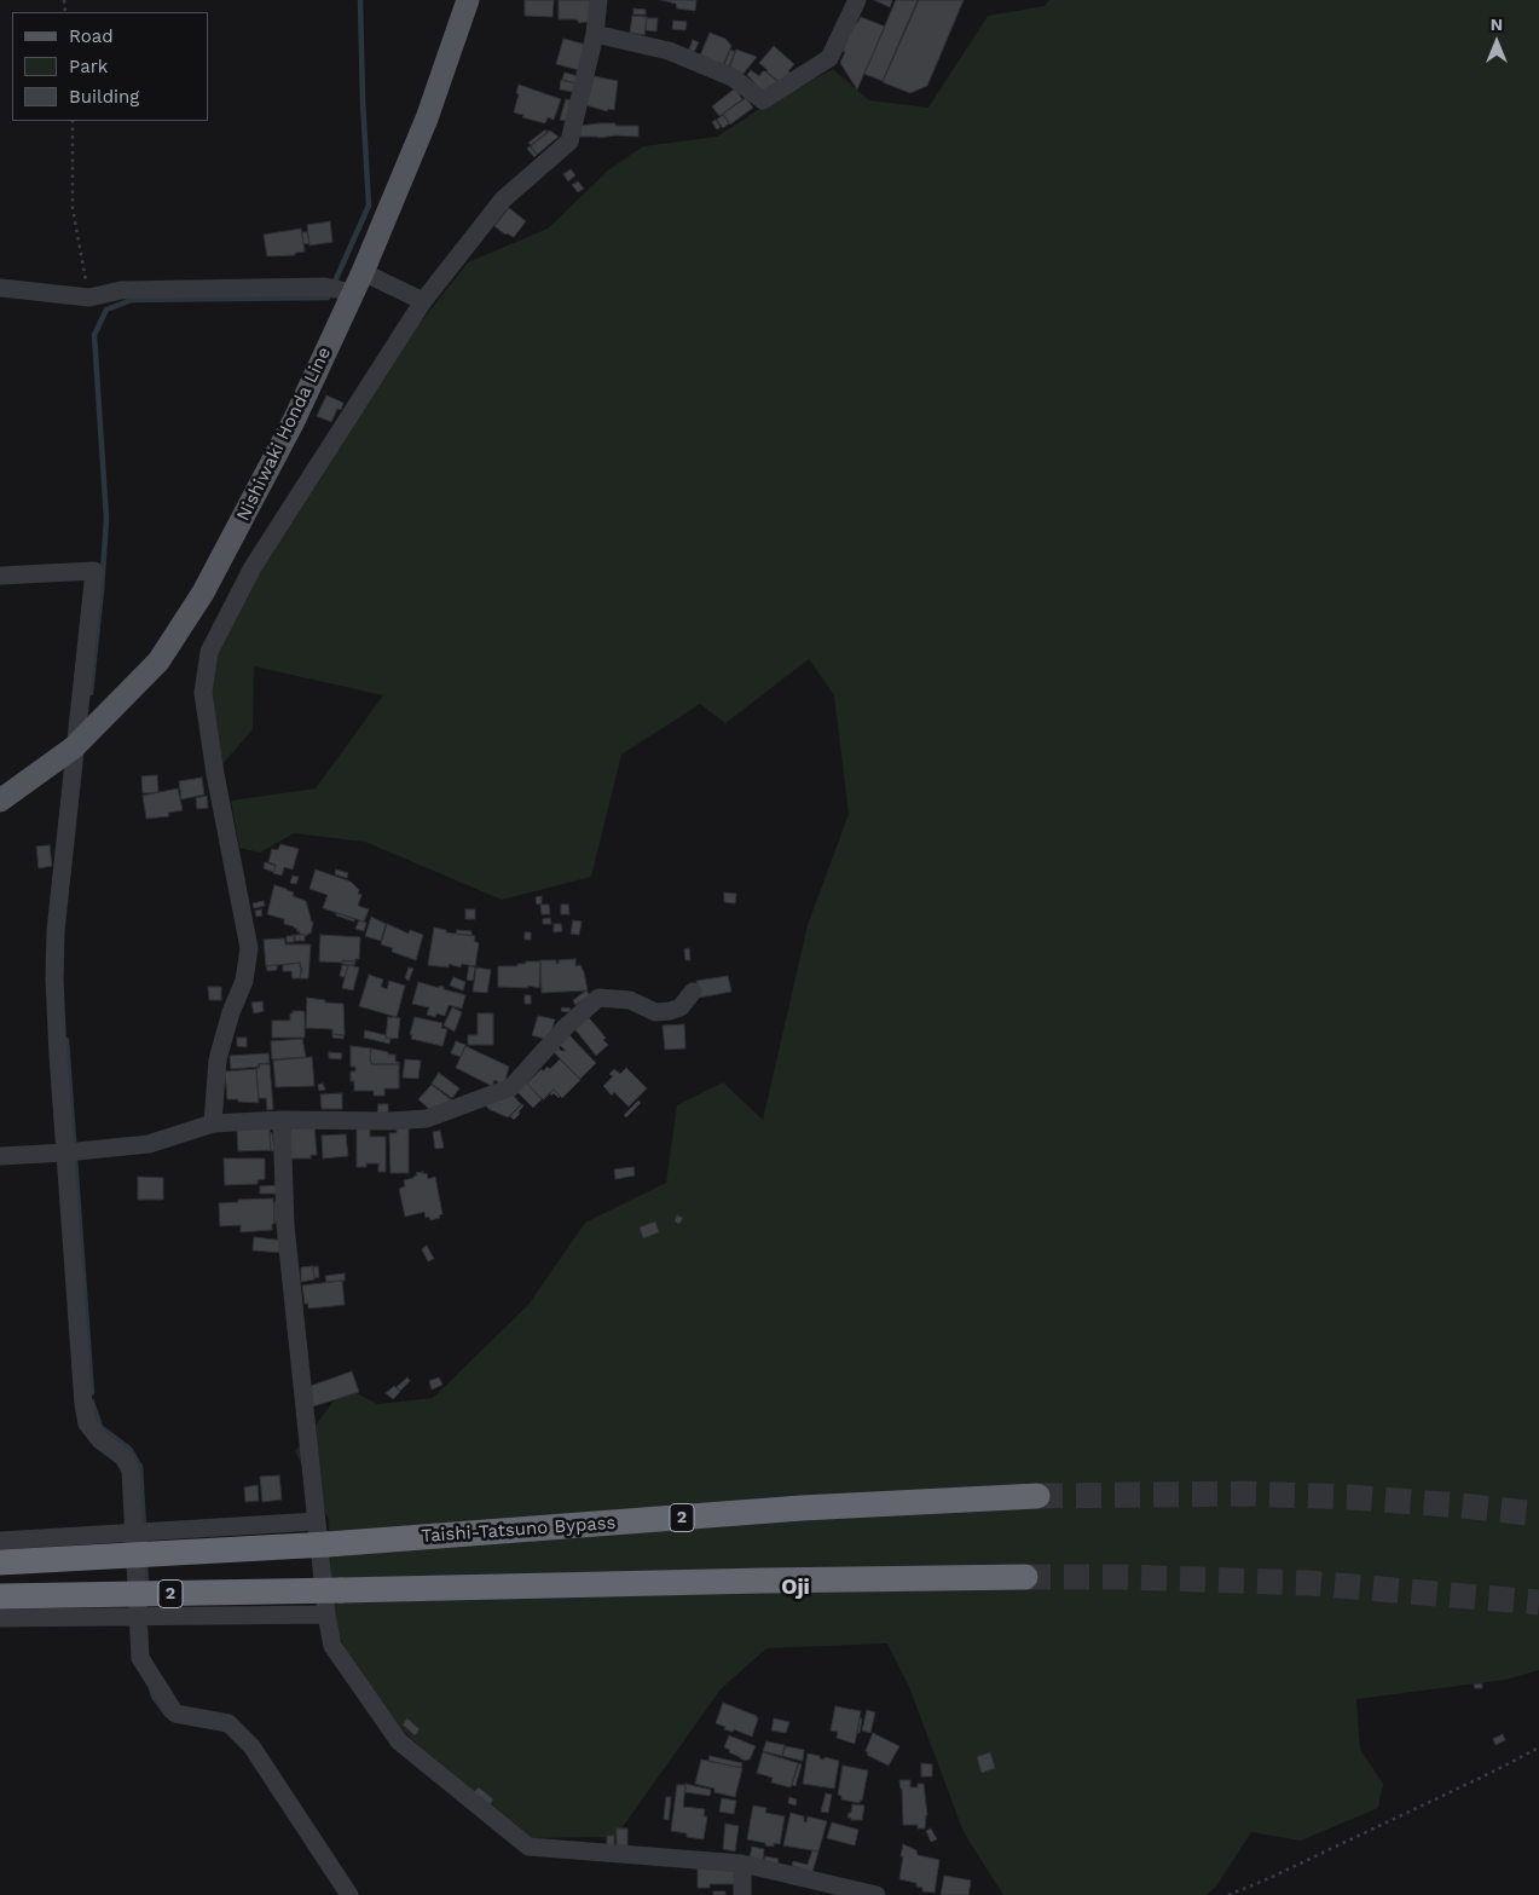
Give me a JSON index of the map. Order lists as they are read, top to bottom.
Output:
{
  "streets": {
    "highway": ["2", "Taishi-Tatsuno Bypass"],
    "main road": ["Nishiwaki Honda Line"]
  },
  "districts": ["Oji"],
  "legend": ["Road", "Park", "Building"],
  "north": "top"
}
